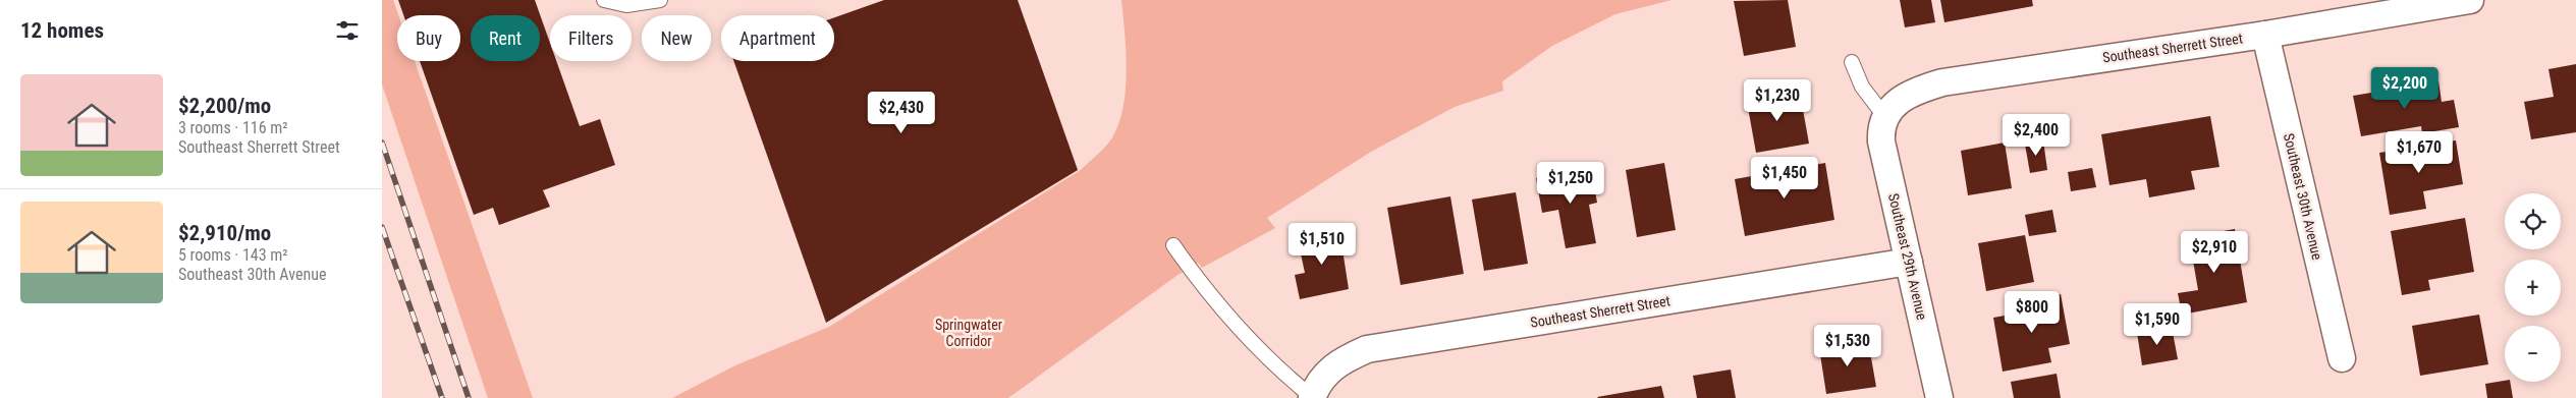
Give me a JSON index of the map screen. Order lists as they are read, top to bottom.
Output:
{
  "streets": {
    "street": ["Southeast Sherrett Street", "Southeast 30th Avenue", "Southeast 29th Avenue"]
  },
  "crossings": [
    ["Southeast Sherrett Street", "Southeast 30th Avenue"],
    ["Southeast Sherrett Street", "Southeast 29th Avenue"]
  ],
  "parks": ["Springwater Corridor"],
  "page": {
    "heading": "12 homes",
    "chip": [
      "Buy",
      "Rent",
      "Filters",
      "New",
      "Apartment"
    ],
    "list": [
      {
        "name": "$2,200/mo",
        "note": "3 rooms · 116 m² · Southeast Sherrett Street"
      },
      {
        "name": "$2,910/mo",
        "note": "5 rooms · 143 m² · Southeast 30th Avenue"
      }
    ],
    "price": [
      "$2,200",
      "$1,230",
      "$2,430",
      "$2,400",
      "$1,670",
      "$1,450",
      "$1,250",
      "$1,510",
      "$2,910",
      "$800",
      "$1,590",
      "$1,530"
    ],
    "map_buttons": ["+", "−"]
  }
}
